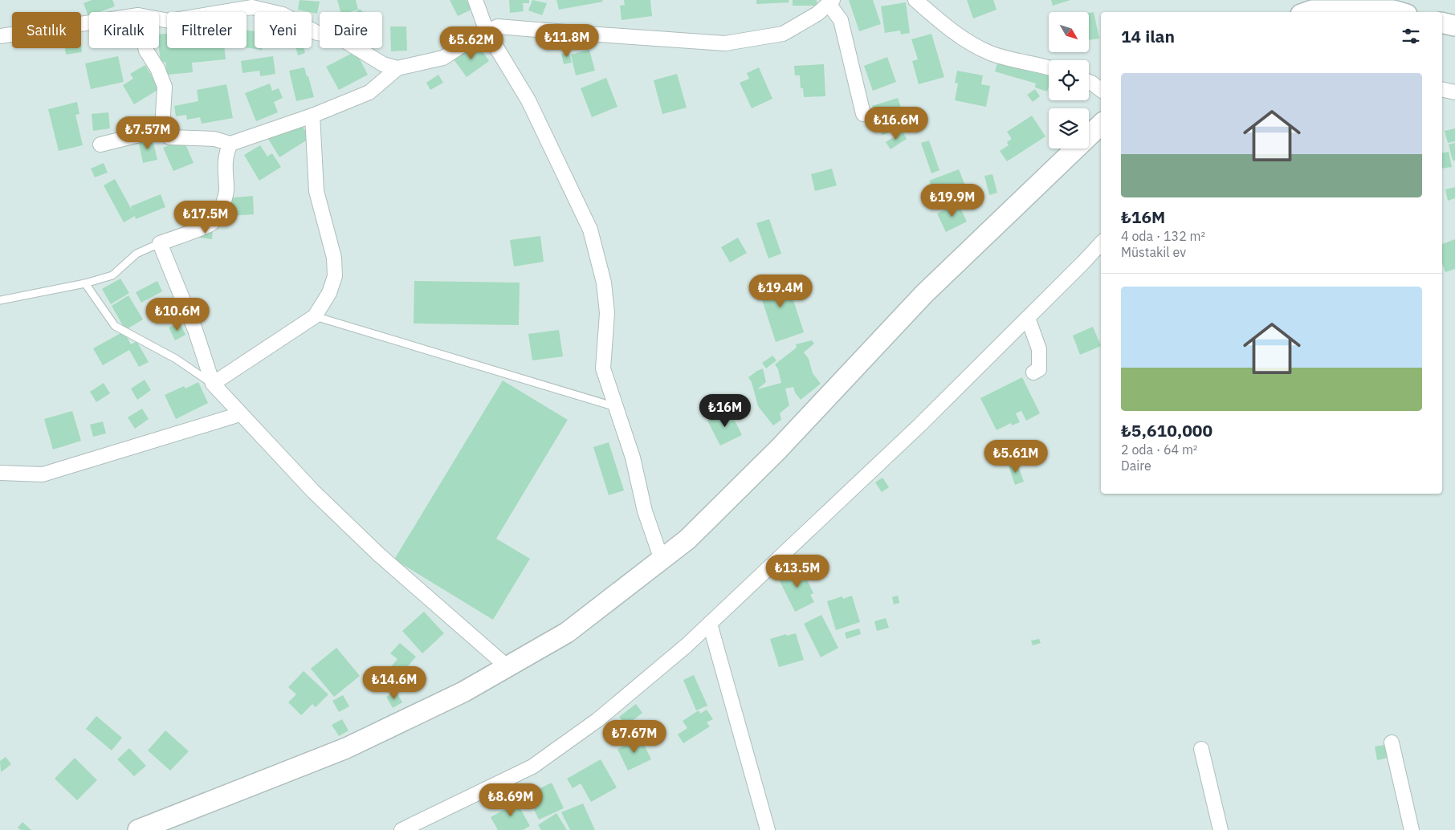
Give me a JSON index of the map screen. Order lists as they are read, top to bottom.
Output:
{
  "north": "bottom right",
  "page": {
    "chip": [
      "Satılık",
      "Kiralık",
      "Filtreler",
      "Yeni",
      "Daire"
    ],
    "heading": "14 ilan",
    "price": [
      "₺11.8M",
      "₺5.62M",
      "₺16.6M",
      "₺7.57M",
      "₺19.9M",
      "₺17.5M",
      "₺19.4M",
      "₺10.6M",
      "₺16M",
      "₺5.61M",
      "₺13.5M",
      "₺14.6M",
      "₺7.67M",
      "₺8.69M"
    ],
    "list": [
      {
        "name": "₺16M",
        "note": "4 oda · 132 m² · Müstakil ev"
      },
      {
        "name": "₺5,610,000",
        "note": "2 oda · 64 m² · Daire"
      }
    ]
  }
}
